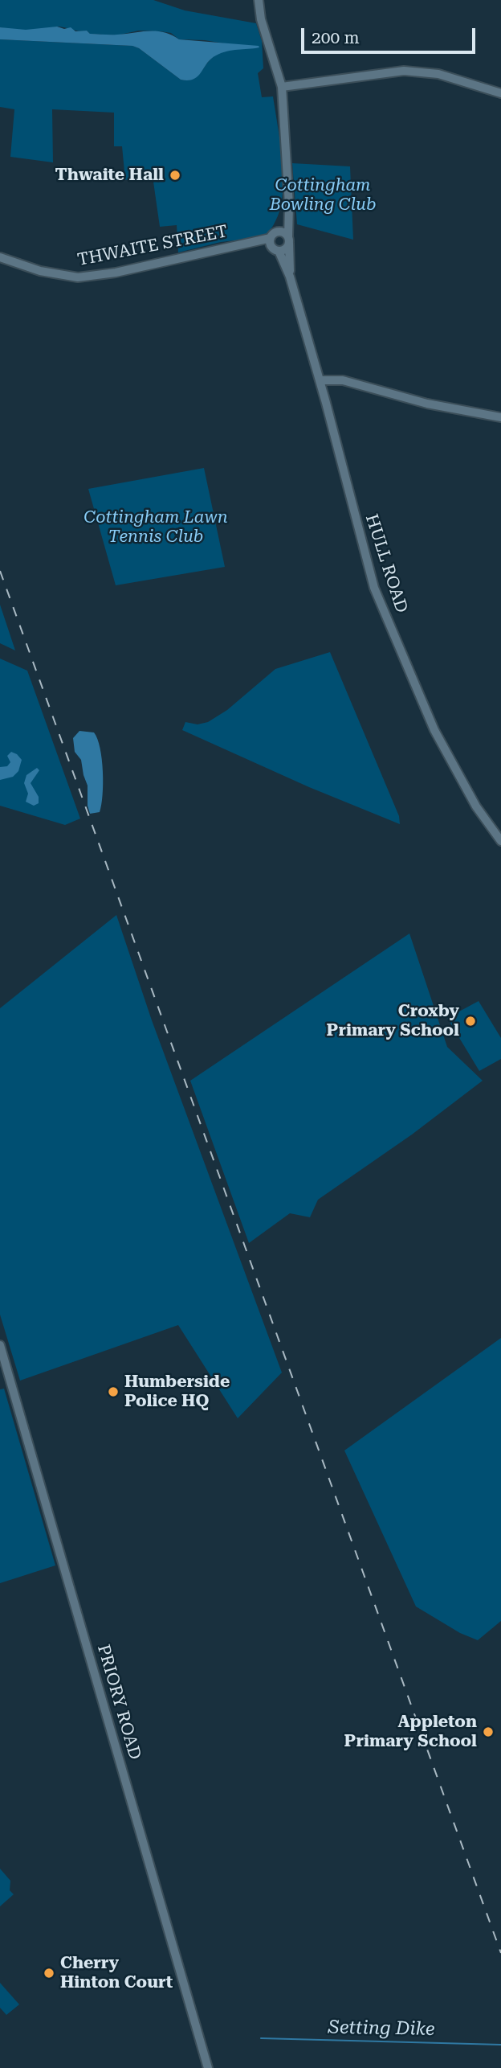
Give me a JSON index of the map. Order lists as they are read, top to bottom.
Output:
{
  "streets": {
    "street": ["THWAITE STREET", "HULL ROAD", "PRIORY ROAD"]
  },
  "crossings": [
    ["THWAITE STREET", "HULL ROAD"]
  ],
  "water": ["Setting Dike"],
  "parks": ["Cottingham Bowling Club", "Cottingham Lawn Tennis Club"],
  "places": [
    "Thwaite Hall",
    "Croxby Primary School",
    "Humberside Police HQ",
    "Appleton Primary School",
    "Cherry Hinton Court"
  ],
  "scale_bar": "200 m"
}
